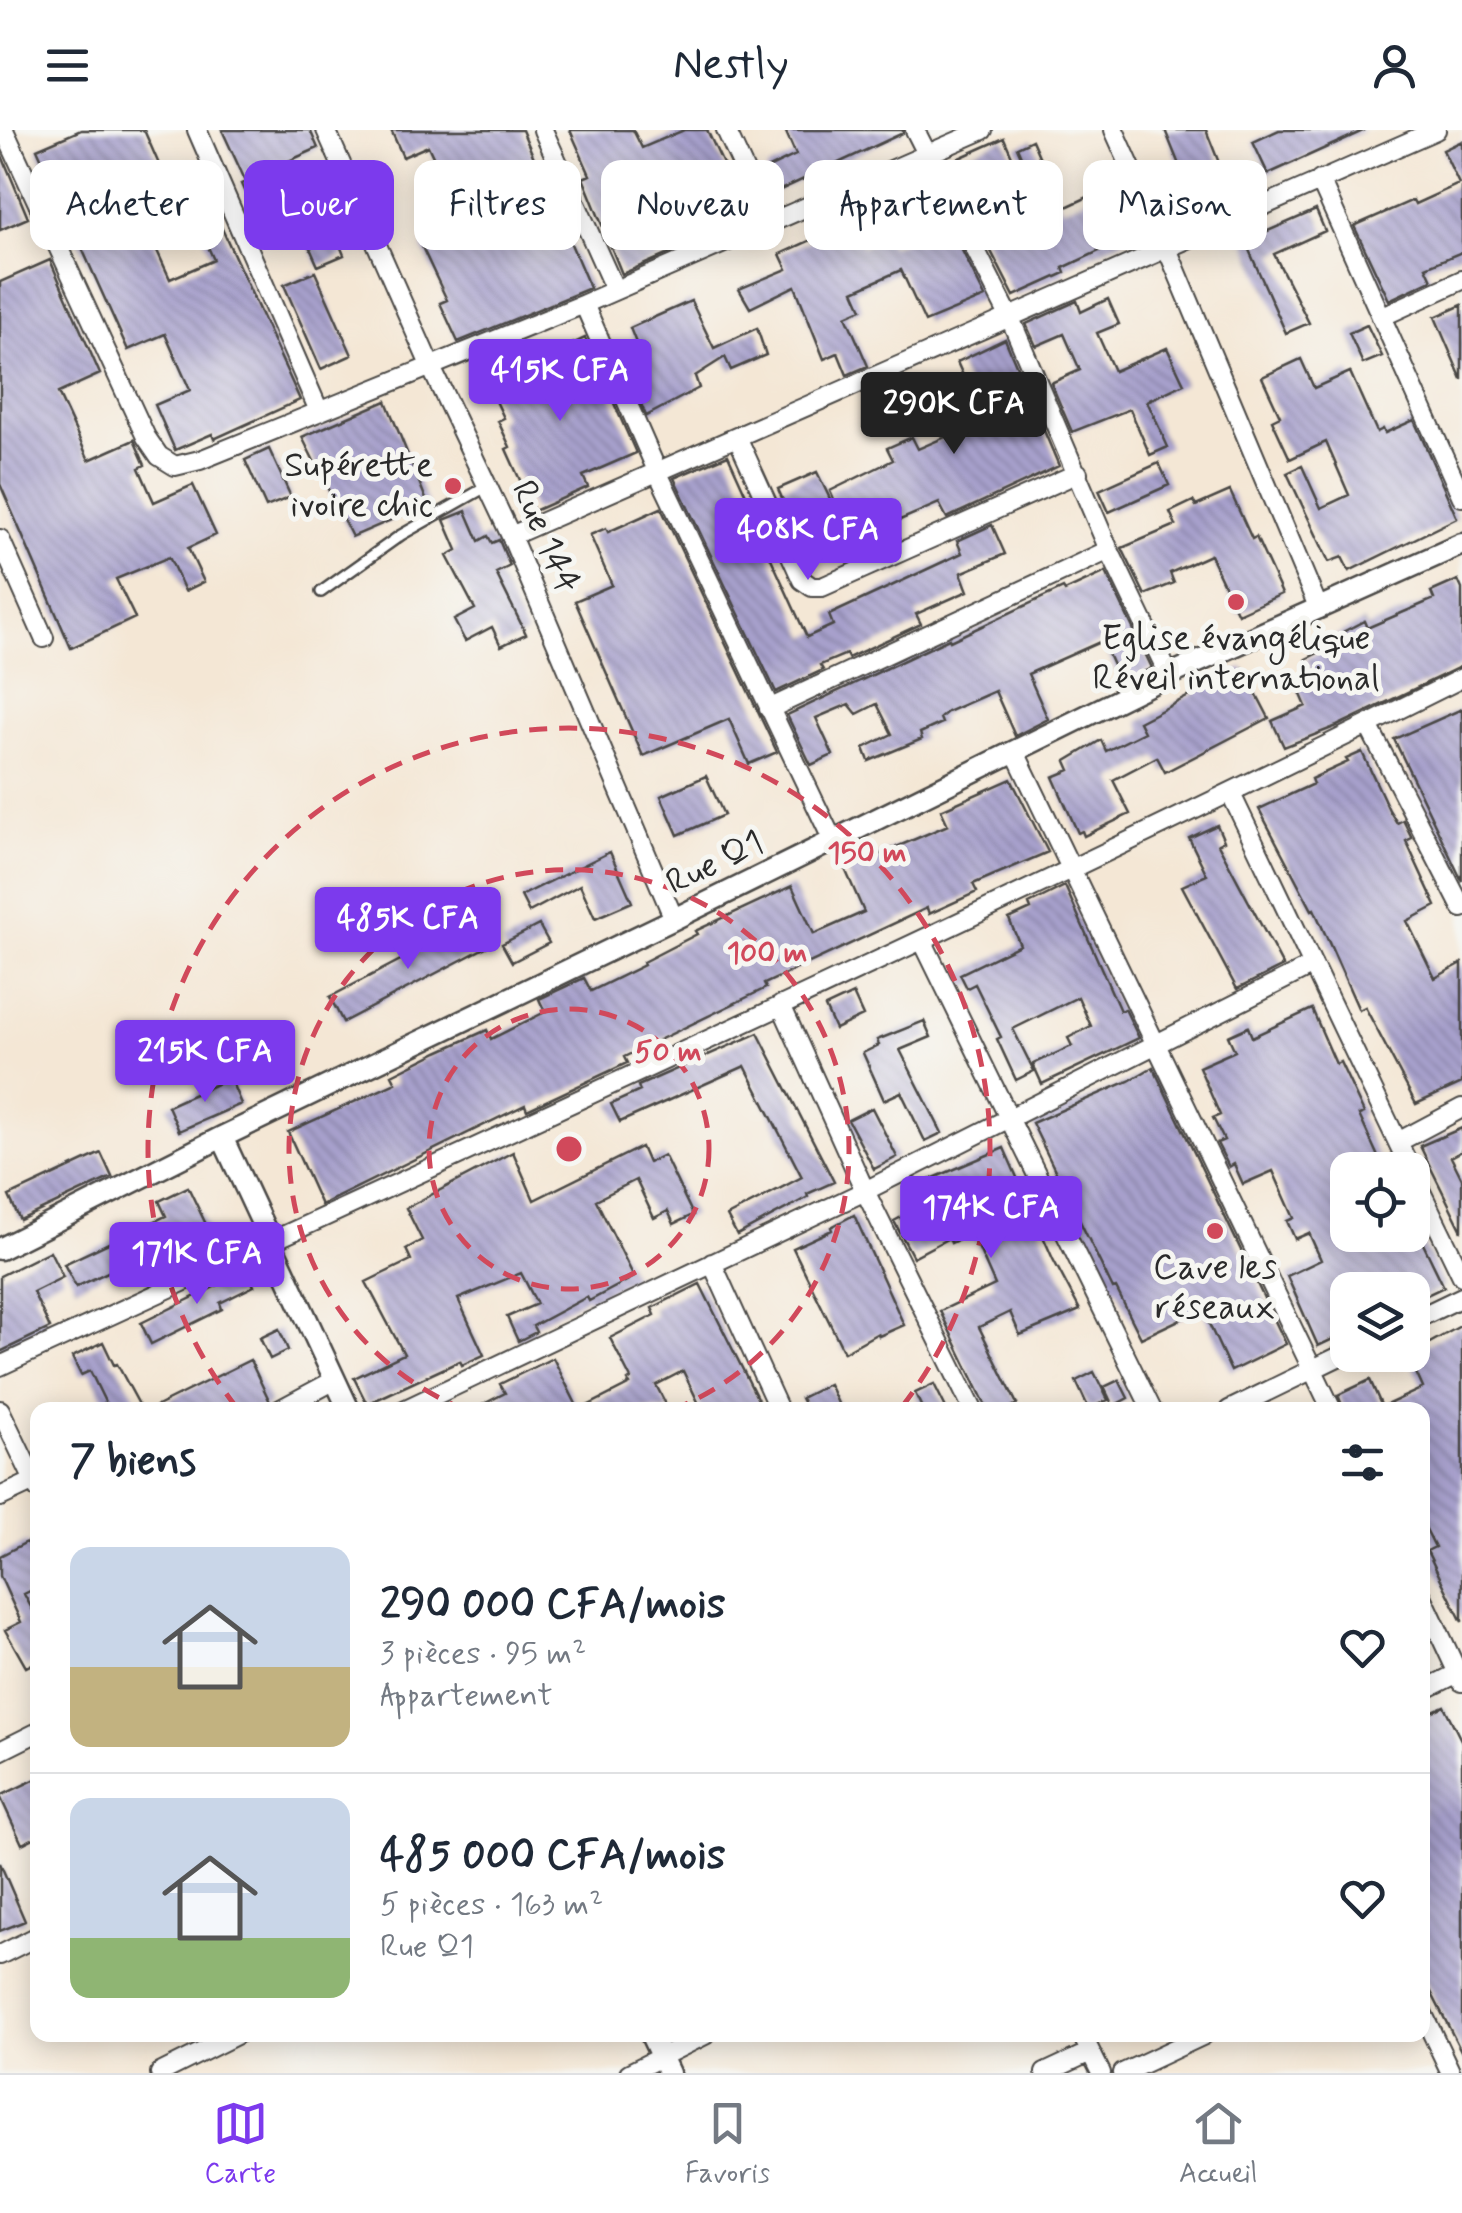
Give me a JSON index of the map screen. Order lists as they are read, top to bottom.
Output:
{
  "streets": {
    "street": ["Rue 144", "Rue Q1"]
  },
  "crossings": [
    ["Rue 144", "Rue Q1"]
  ],
  "places": ["Supérette ivoire chic", "Eglise évangélique Réveil international", "Cave les réseaux"],
  "page": {
    "header": "Nestly",
    "chip": [
      "Acheter",
      "Louer",
      "Filtres",
      "Nouveau",
      "Appartement",
      "Maison"
    ],
    "price": [
      "415K CFA",
      "290K CFA",
      "408K CFA",
      "485K CFA",
      "215K CFA",
      "174K CFA",
      "171K CFA"
    ],
    "heading": "7 biens",
    "list": [
      {
        "name": "290 000 CFA/mois",
        "note": "3 pièces · 95 m² · Appartement"
      },
      {
        "name": "485 000 CFA/mois",
        "note": "5 pièces · 163 m² · Rue Q1"
      }
    ],
    "tabs": ["Carte", "Favoris", "Accueil"]
  },
  "rings": ["150 m", "100 m", "50 m"]
}
